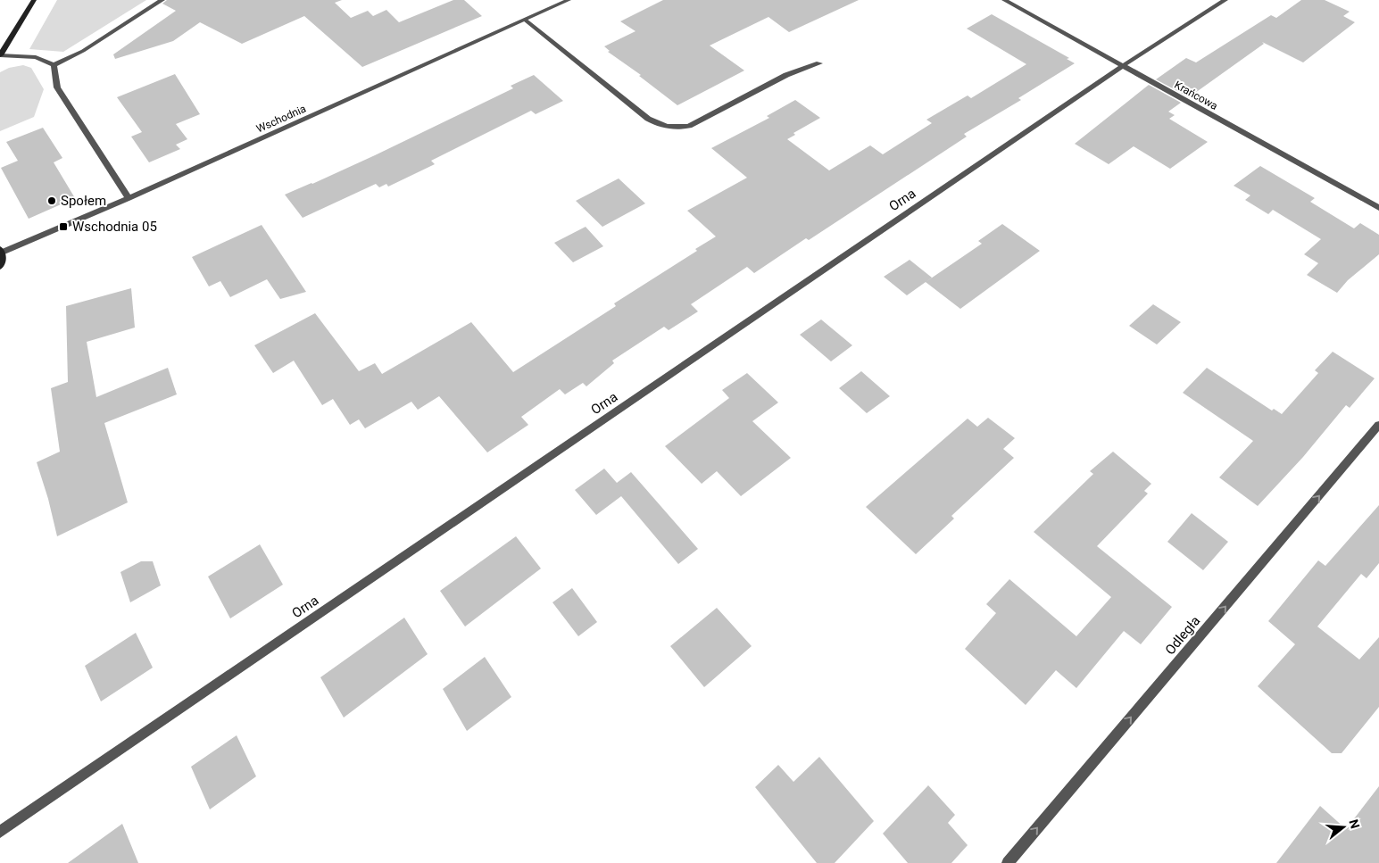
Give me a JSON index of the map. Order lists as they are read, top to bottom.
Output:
{
  "streets": {
    "street": [
      "Krańcowa",
      "Wschodnia",
      "Orna",
      "Odległa"
    ]
  },
  "crossings": [
    ["Krańcowa", "Orna"]
  ],
  "one_way": ["Odległa"],
  "places": {
    "other": ["Społem"],
    "transit": ["Wschodnia 05"]
  },
  "north": "right"
}
